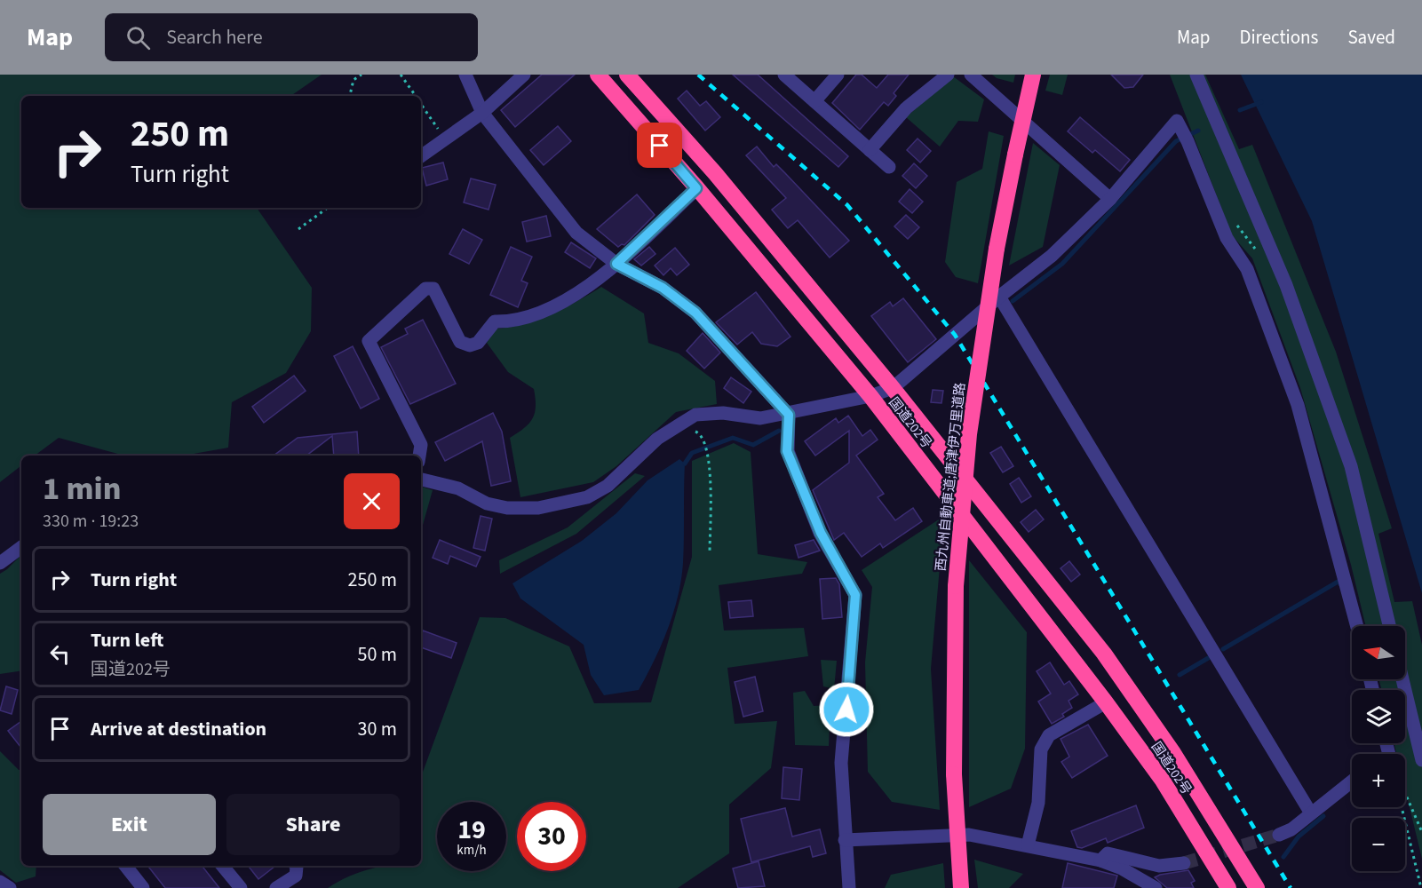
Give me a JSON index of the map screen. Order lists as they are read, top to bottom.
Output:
{
  "streets": {
    "highway": ["国道202号", "西九州自動車道;唐津伊万里道路"]
  },
  "north": "left",
  "page": {
    "header": "Map",
    "search": "Search here",
    "nav": ["Map", "Directions", "Saved"],
    "turn": ["250 m", "Turn right"],
    "heading": ["1 min", "330 m · 19:23"],
    "list": [
      {
        "name": "Turn right",
        "value": "250 m"
      },
      {
        "name": "Turn left",
        "note": "国道202号",
        "value": "50 m"
      },
      {
        "name": "Arrive at destination",
        "value": "30 m"
      }
    ],
    "map_buttons": ["+", "−"],
    "buttons": ["Exit", "Share"],
    "speed": "19 km/h",
    "limit": "30"
  }
}
